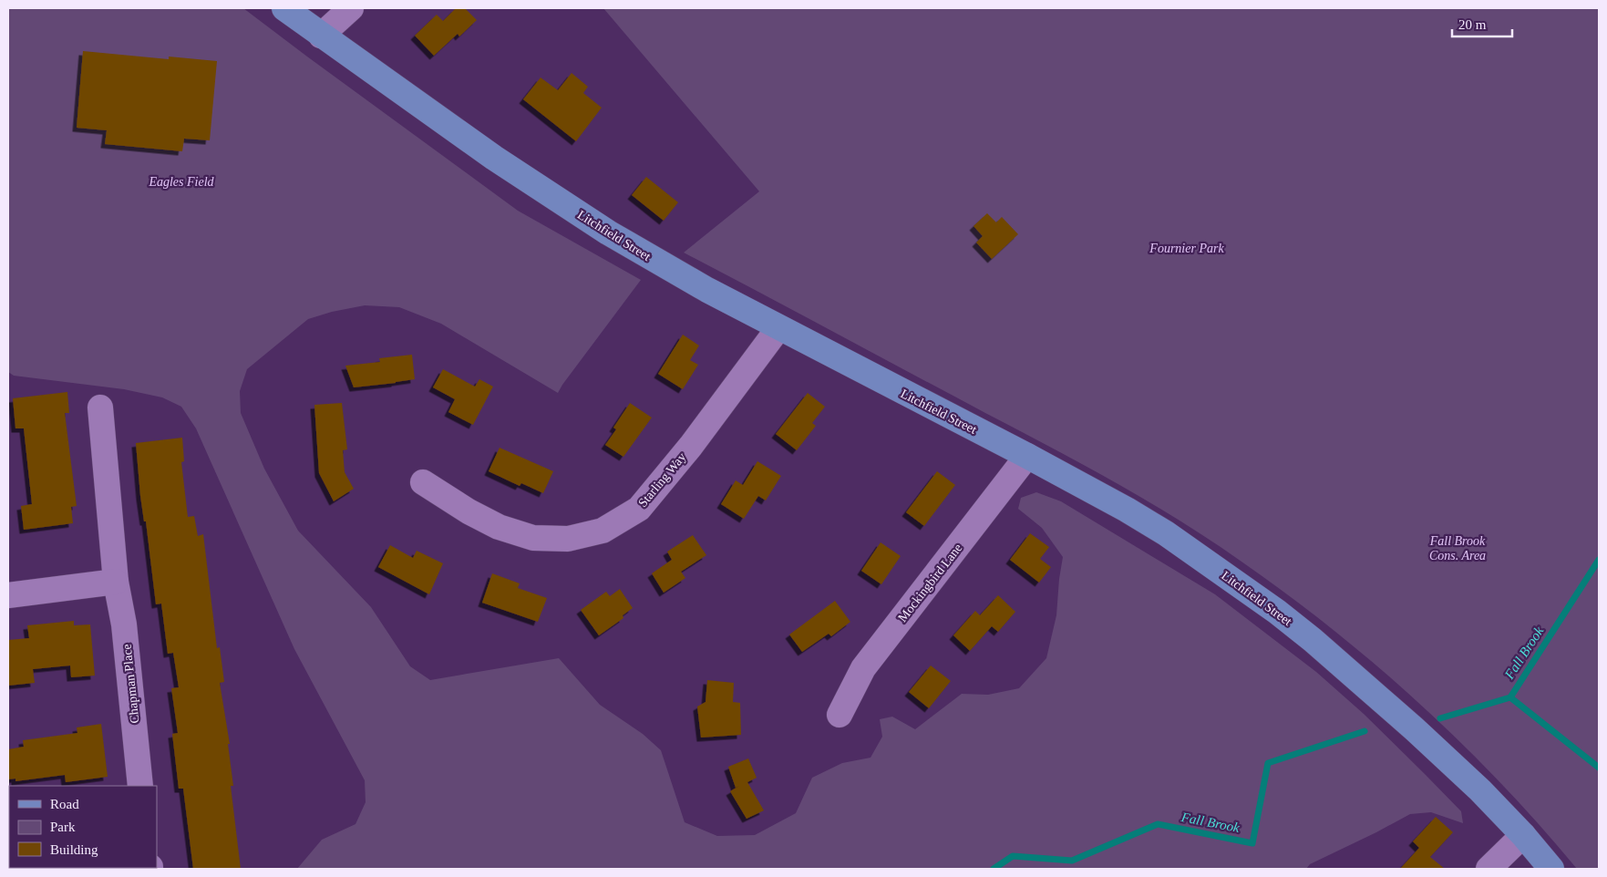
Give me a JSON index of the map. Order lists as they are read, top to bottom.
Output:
{
  "streets": {
    "main road": ["Litchfield Street"],
    "street": ["Starling Way", "Mockingbird Lane", "Chapman Place"]
  },
  "crossings": [
    ["Litchfield Street", "Starling Way"],
    ["Litchfield Street", "Mockingbird Lane"]
  ],
  "water": ["Fall Brook"],
  "parks": ["Eagles Field", "Fournier Park", "Fall Brook Cons. Area"],
  "legend": ["Road", "Park", "Building"],
  "scale_bar": "20 m"
}
